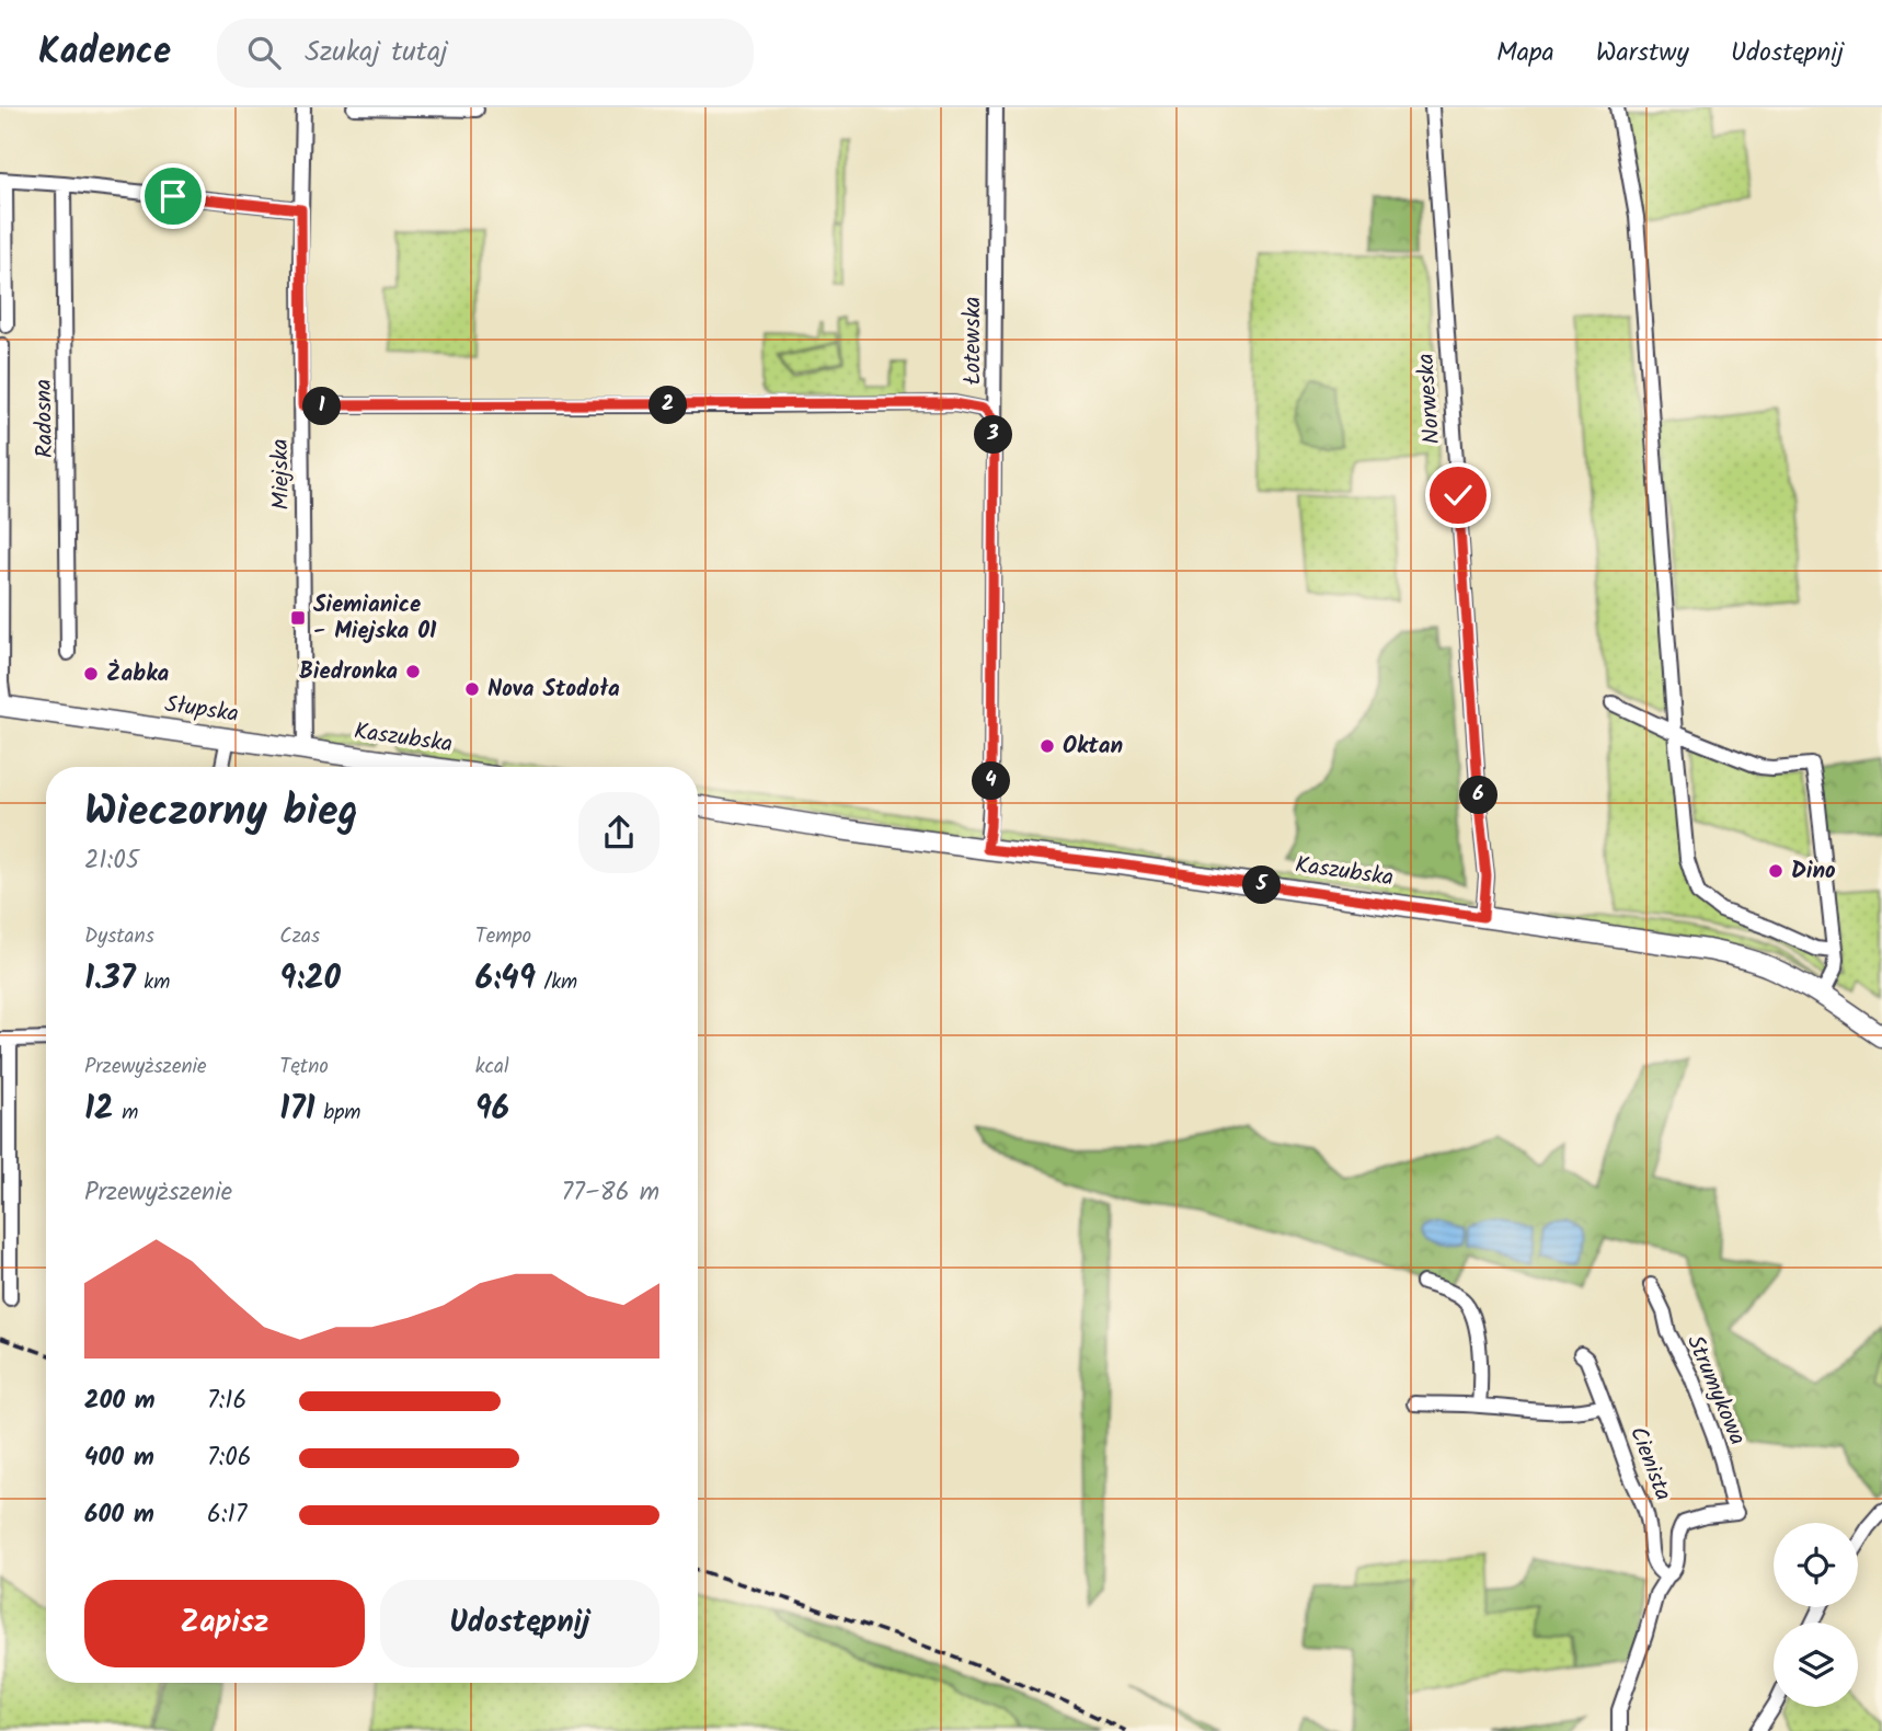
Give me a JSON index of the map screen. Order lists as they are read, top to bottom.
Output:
{
  "streets": {
    "main road": ["Słupska", "Kaszubska"],
    "street": [
      "Łotewska",
      "Norweska",
      "Radosna",
      "Miejska",
      "Strumykowa",
      "Cienista"
    ]
  },
  "crossings": [
    ["Łotewska", "Kaszubska"],
    ["Norweska", "Kaszubska"],
    ["Miejska", "Słupska"],
    ["Miejska", "Kaszubska"],
    ["Słupska", "Kaszubska"],
    ["Strumykowa", "Cienista"]
  ],
  "places": {
    "transit": ["Siemianice - Miejska 01"],
    "other": [
      "Biedronka",
      "Żabka",
      "Nova Stodoła",
      "Oktan",
      "Dino"
    ]
  },
  "page": {
    "header": "Kadence",
    "search": "Szukaj tutaj",
    "nav": ["Mapa", "Warstwy", "Udostępnij"],
    "pins": [
      "2",
      "1",
      "3",
      "4",
      "6",
      "5"
    ],
    "heading": ["Wieczorny bieg", "21:05"],
    "stats": [
      ["Dystans", "1.37 km"],
      ["Czas", "9:20"],
      ["Tempo", "6:49 /km"],
      ["Przewyższenie", "12 m"],
      ["Tętno", "171 bpm"],
      ["kcal", "96"]
    ],
    "chart": ["Przewyższenie", "77–86 m"],
    "list": [
      {
        "name": "200 m",
        "note": "7:16"
      },
      {
        "name": "400 m",
        "note": "7:06"
      },
      {
        "name": "600 m",
        "note": "6:17"
      }
    ],
    "buttons": ["Zapisz", "Udostępnij"]
  }
}
